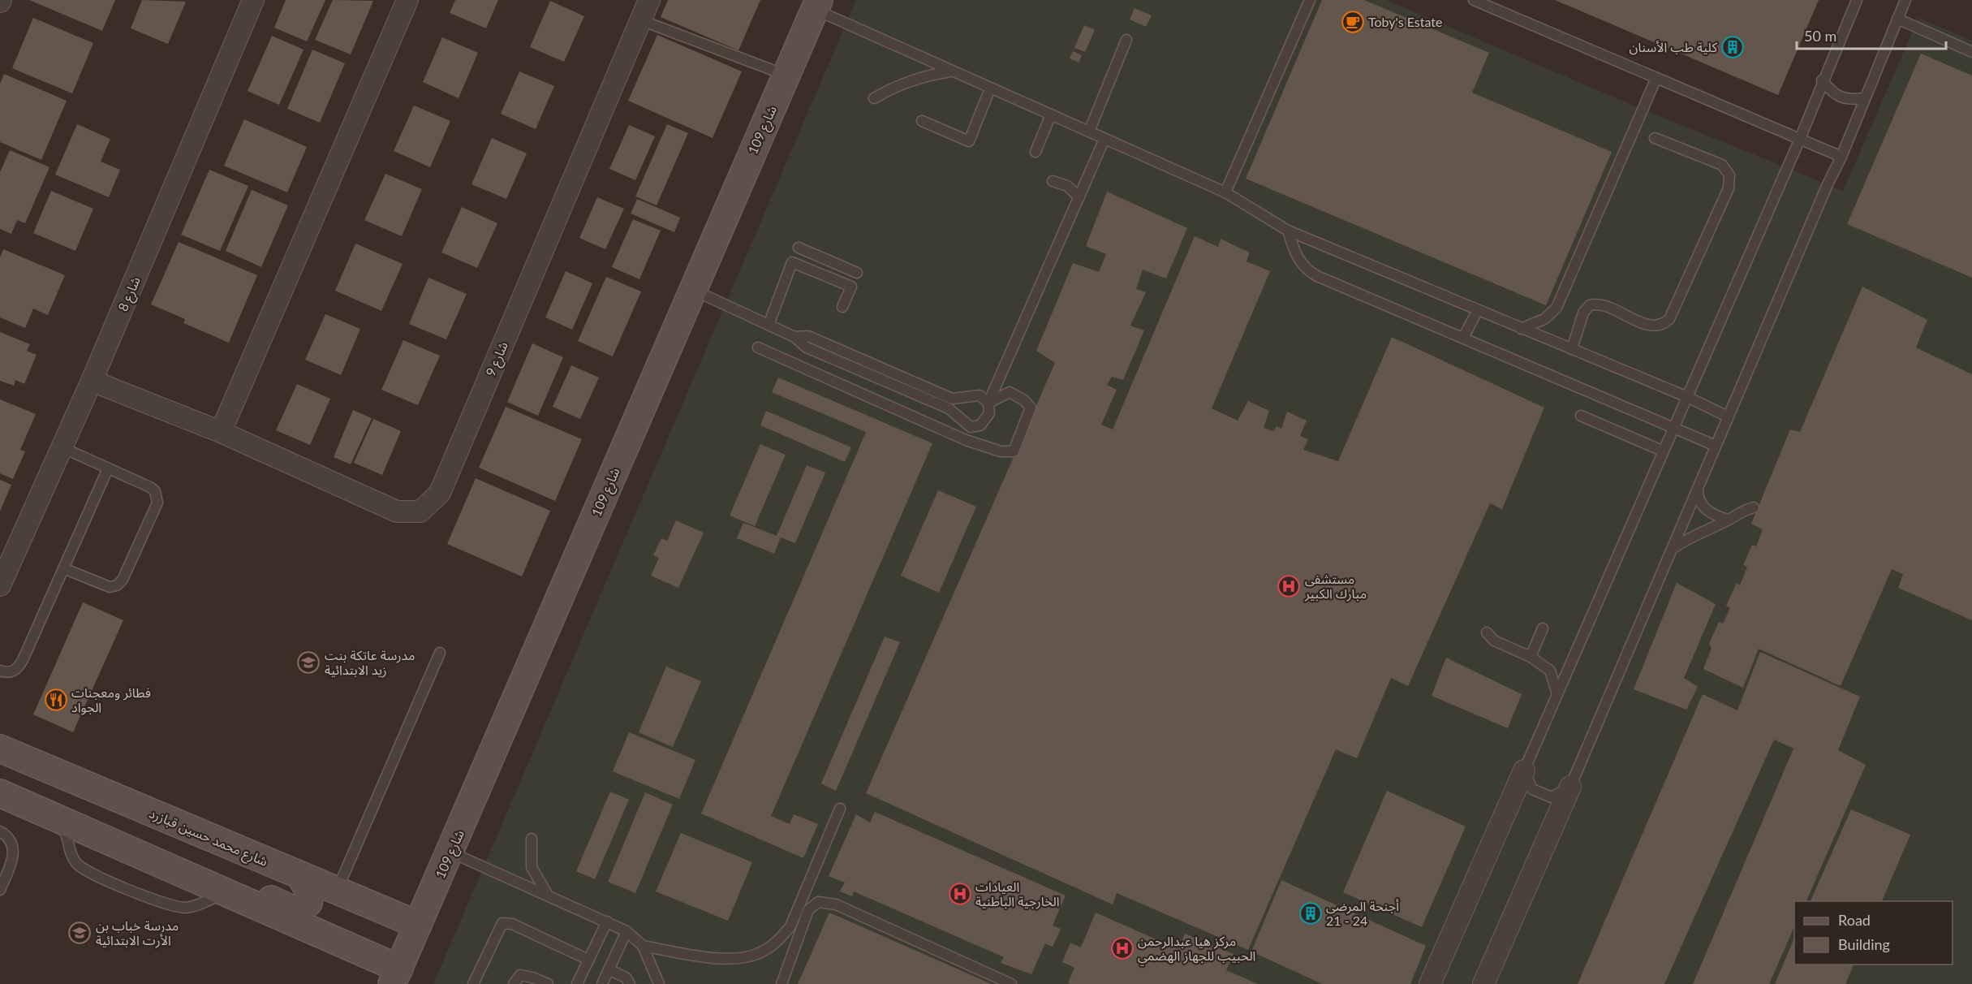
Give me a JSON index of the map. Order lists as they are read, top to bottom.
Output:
{
  "streets": {
    "street": [
      "شارع 109",
      "شارع 8",
      "شارع 9",
      "شارع محمد حسين قبازرد"
    ]
  },
  "crossings": [
    ["شارع 109", "شارع محمد حسين قبازرد"],
    ["شارع 8", "شارع 9"]
  ],
  "places": {
    "cafe": ["Toby's Estate"],
    "building": ["كلية طب الأسنان", "أجنحة المرضى 21 - 24"],
    "hospital": ["مستشفى مبارك الكبير", "العيادات الخارجية الباطنية", "مركز هيا عبدالرحمن الحبيب للجهاز الهضمي"],
    "school or university": ["مدرسة عاتكة بنت زيد الابتدائية", "مدرسة خباب بن الأرت الابتدائية"],
    "restaurant": ["فطائر ومعجنات الجواد"]
  },
  "legend": ["Road", "Building"],
  "scale_bar": "50 m"
}
